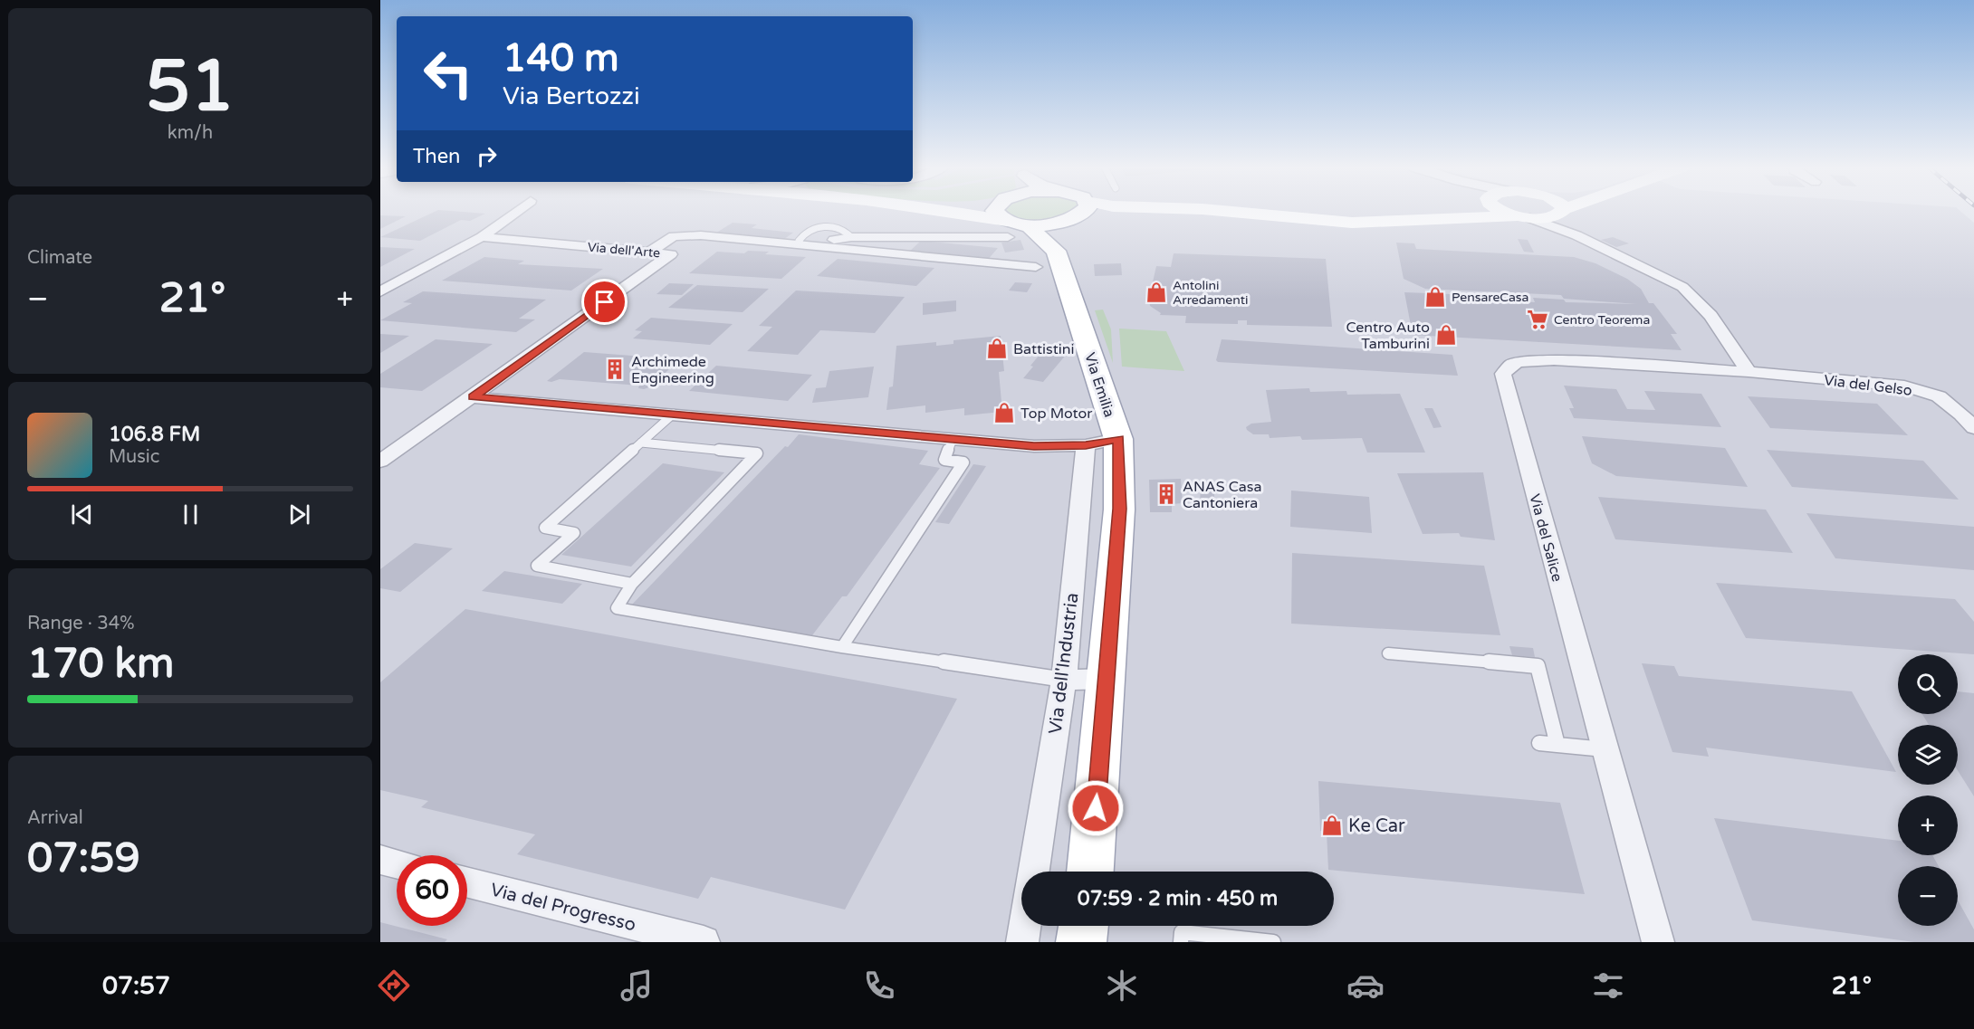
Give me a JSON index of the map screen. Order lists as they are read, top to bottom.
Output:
{
  "streets": {
    "main road": ["Via Emilia"],
    "street": [
      "Via dell'Arte",
      "Via del Gelso",
      "Via del Salice",
      "Via dell'Industria",
      "Via del Progresso"
    ]
  },
  "crossings": [
    ["Via Emilia", "Via dell'Industria"],
    ["Via del Gelso", "Via del Salice"]
  ],
  "places": {
    "shop": [
      "Antolini Arredamenti",
      "PensareCasa",
      "Centro Auto Tamburini",
      "Battistini",
      "Top Motor",
      "Ke Car"
    ],
    "supermarket": ["Centro Teorema"],
    "building": ["Archimede Engineering", "ANAS Casa Cantoniera"]
  },
  "page": {
    "tile": [
      ["51", "km/h"],
      "Climate",
      ["Range · 34%", "170 km"],
      ["Arrival", "07:59"]
    ],
    "turn": ["140 m", "Via Bertozzi"],
    "then": "Then",
    "heat": ["−", "21°", "+"],
    "song": ["106.8 FM", "Music"],
    "map_buttons": ["+", "−"],
    "limit": "60",
    "trip": "07:59 · 2 min · 450 m",
    "tabs": ["07:57", "21°"]
  }
}
